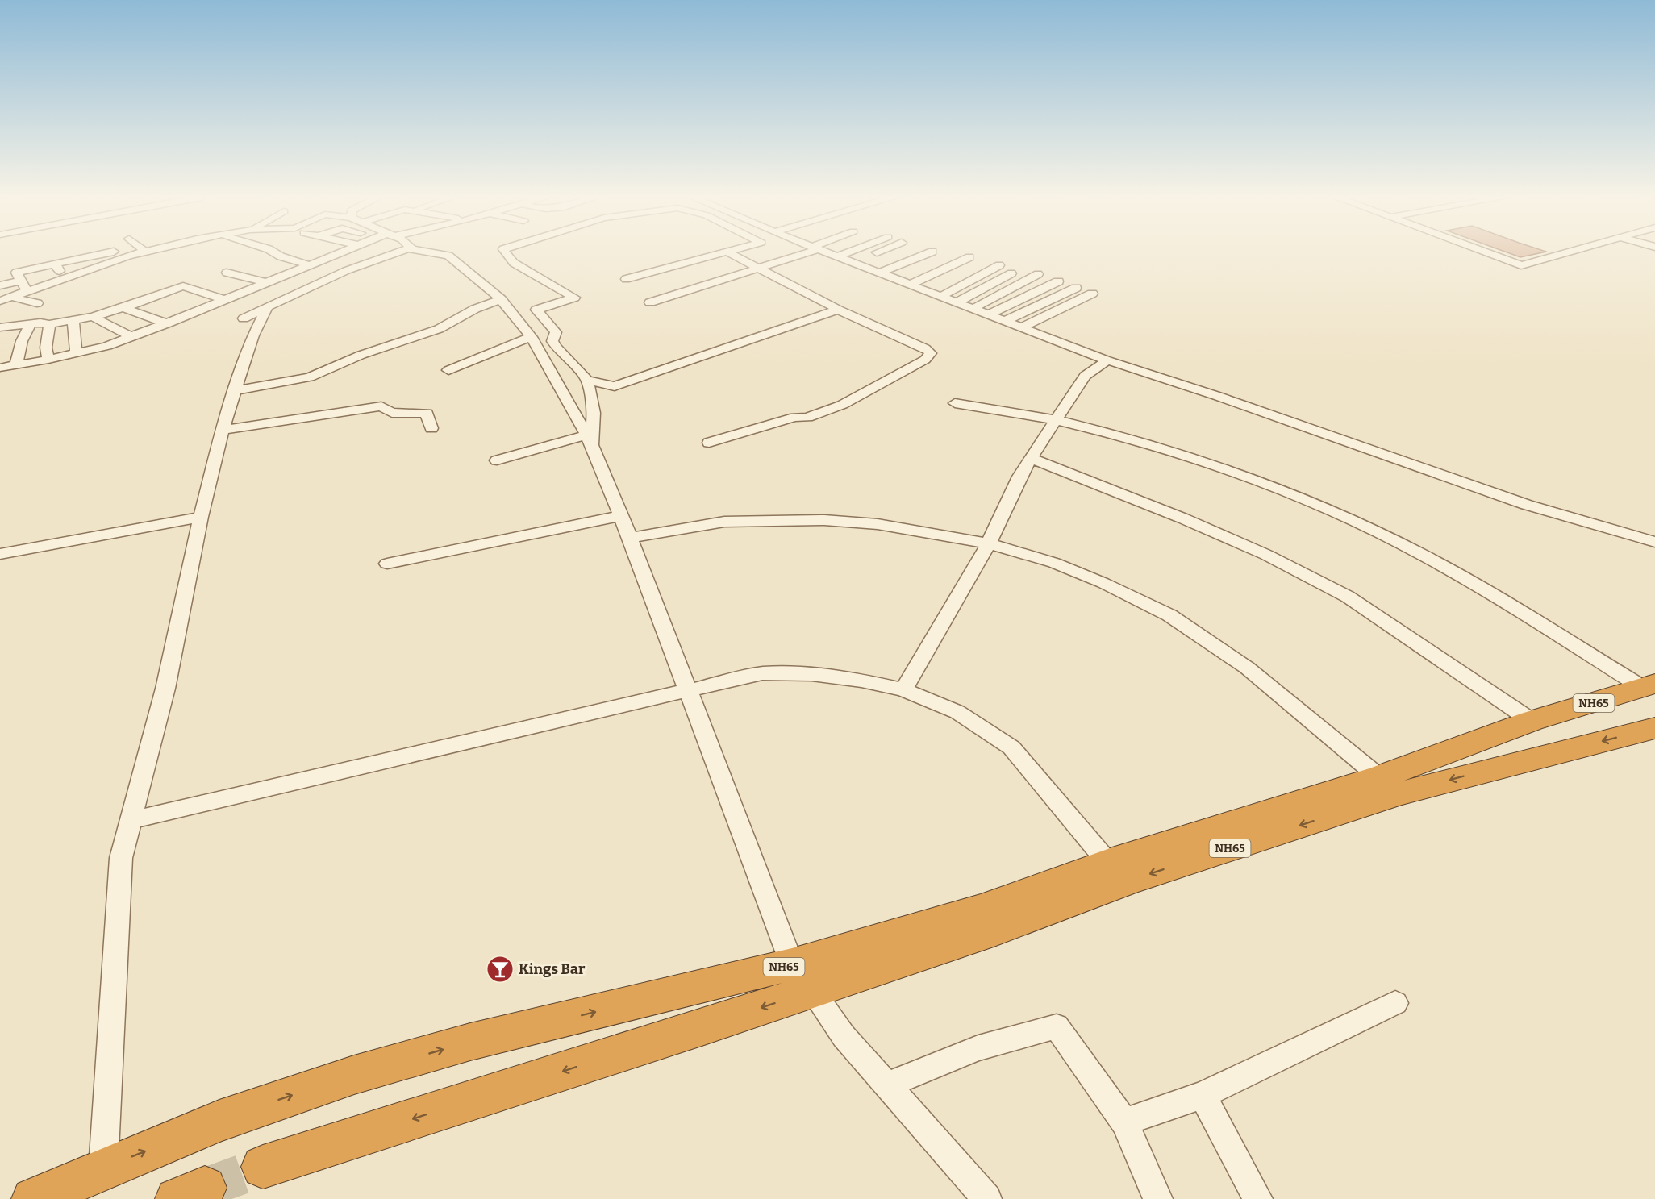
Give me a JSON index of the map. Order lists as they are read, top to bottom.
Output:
{
  "streets": {
    "highway": ["NH65"]
  },
  "places": {
    "bar": ["Kings Bar"]
  }
}
